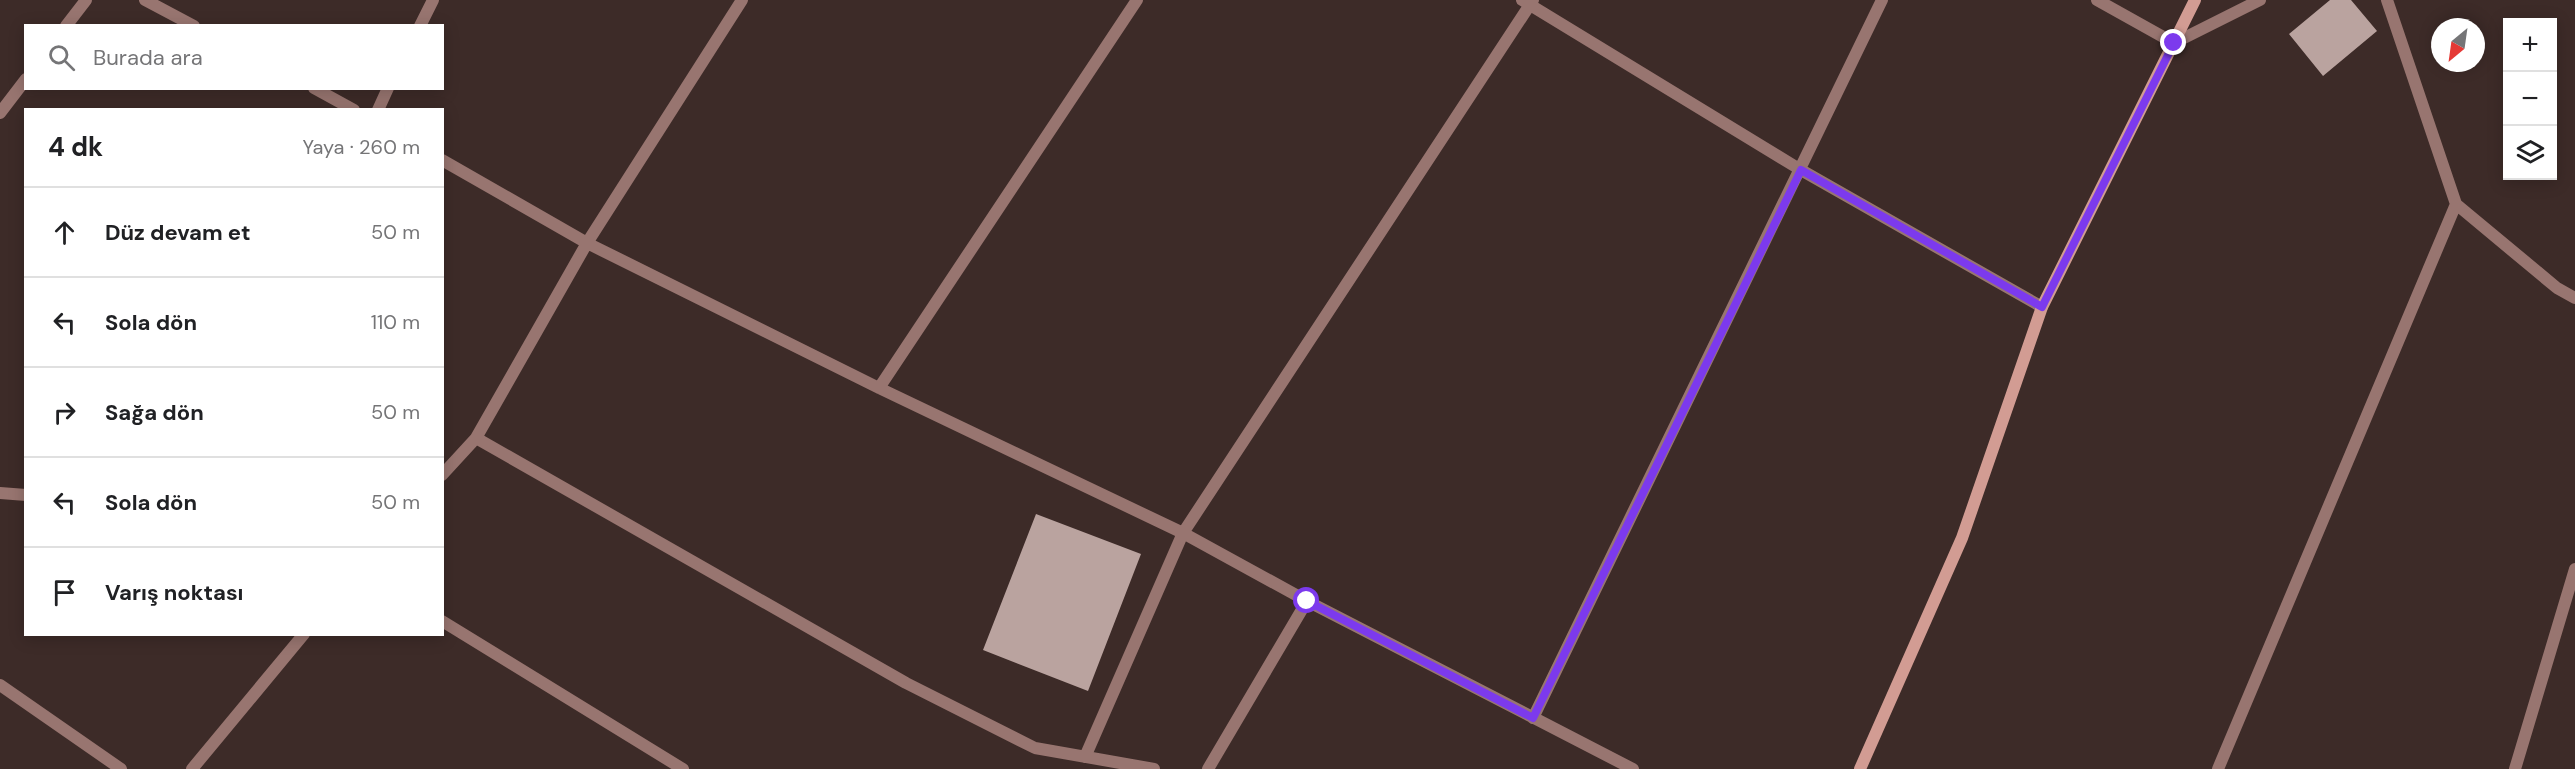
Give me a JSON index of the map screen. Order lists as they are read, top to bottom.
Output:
{
  "north": "bottom left",
  "page": {
    "map_buttons": ["+", "−"],
    "search": "Burada ara",
    "heading": ["4 dk", "Yaya · 260 m"],
    "list": [
      ["Düz devam et", "50 m"],
      ["Sola dön", "110 m"],
      ["Sağa dön", "50 m"],
      ["Sola dön", "50 m"],
      "Varış noktası"
    ]
  }
}
